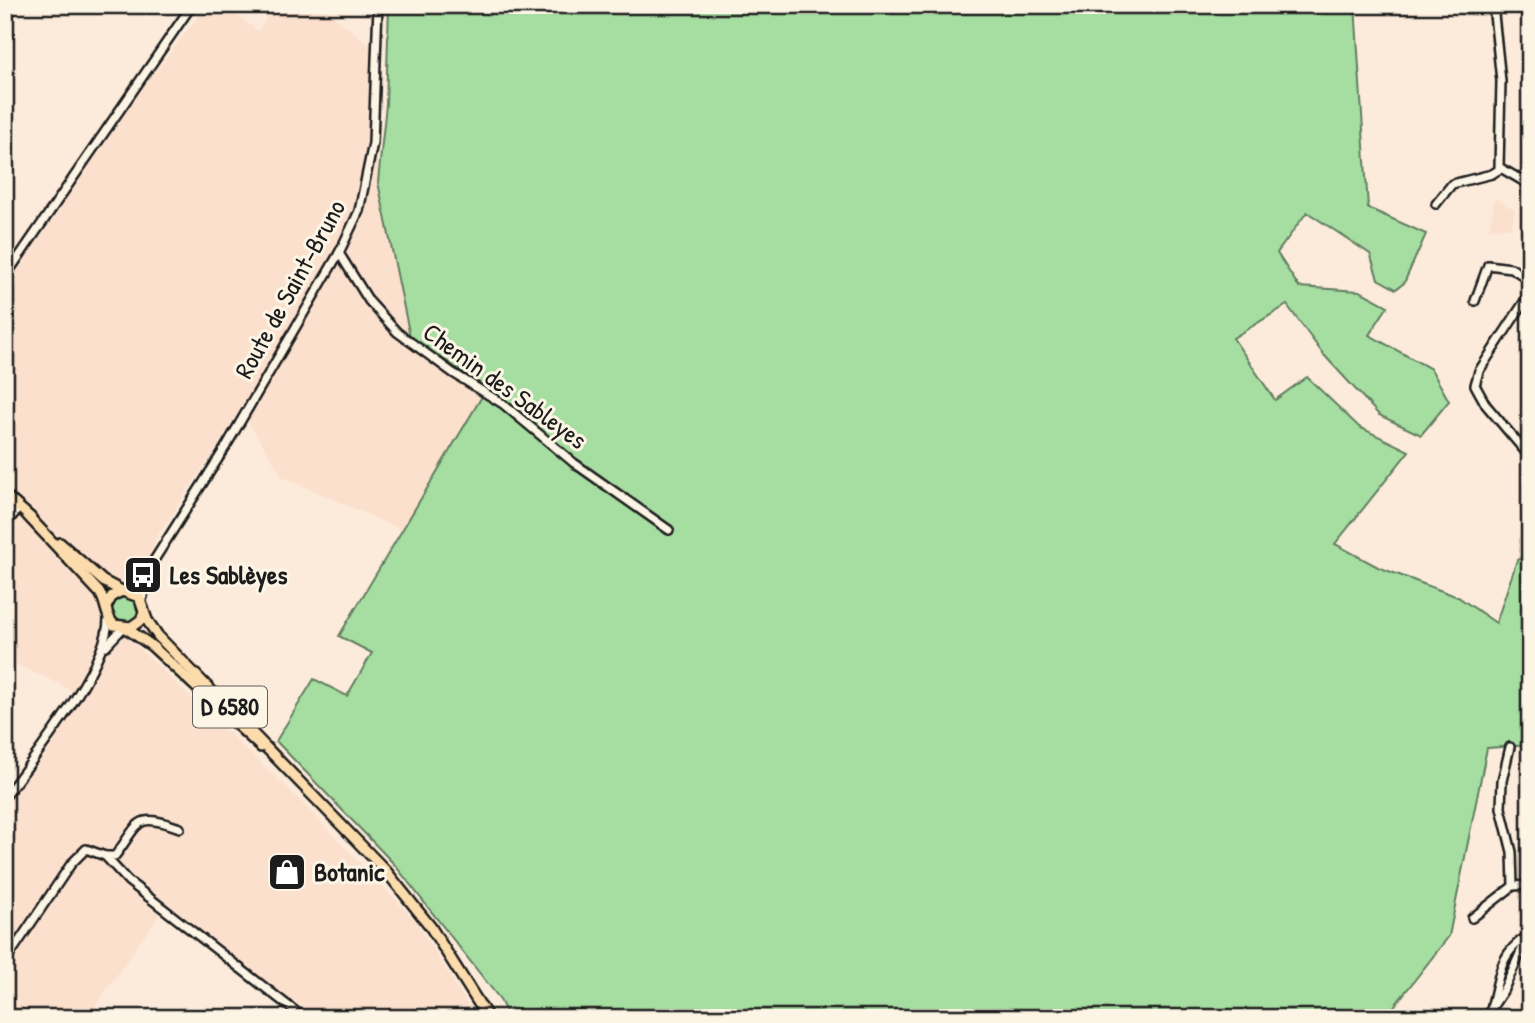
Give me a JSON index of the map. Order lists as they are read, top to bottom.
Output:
{
  "streets": {
    "main road": ["D 6580"],
    "street": ["Route de Saint-Bruno", "Chemin des Sableyes"]
  },
  "crossings": [
    ["Route de Saint-Bruno", "Chemin des Sableyes"]
  ],
  "places": {
    "bus stop": ["Les Sablèyes"],
    "shop": ["Botanic"]
  }
}
